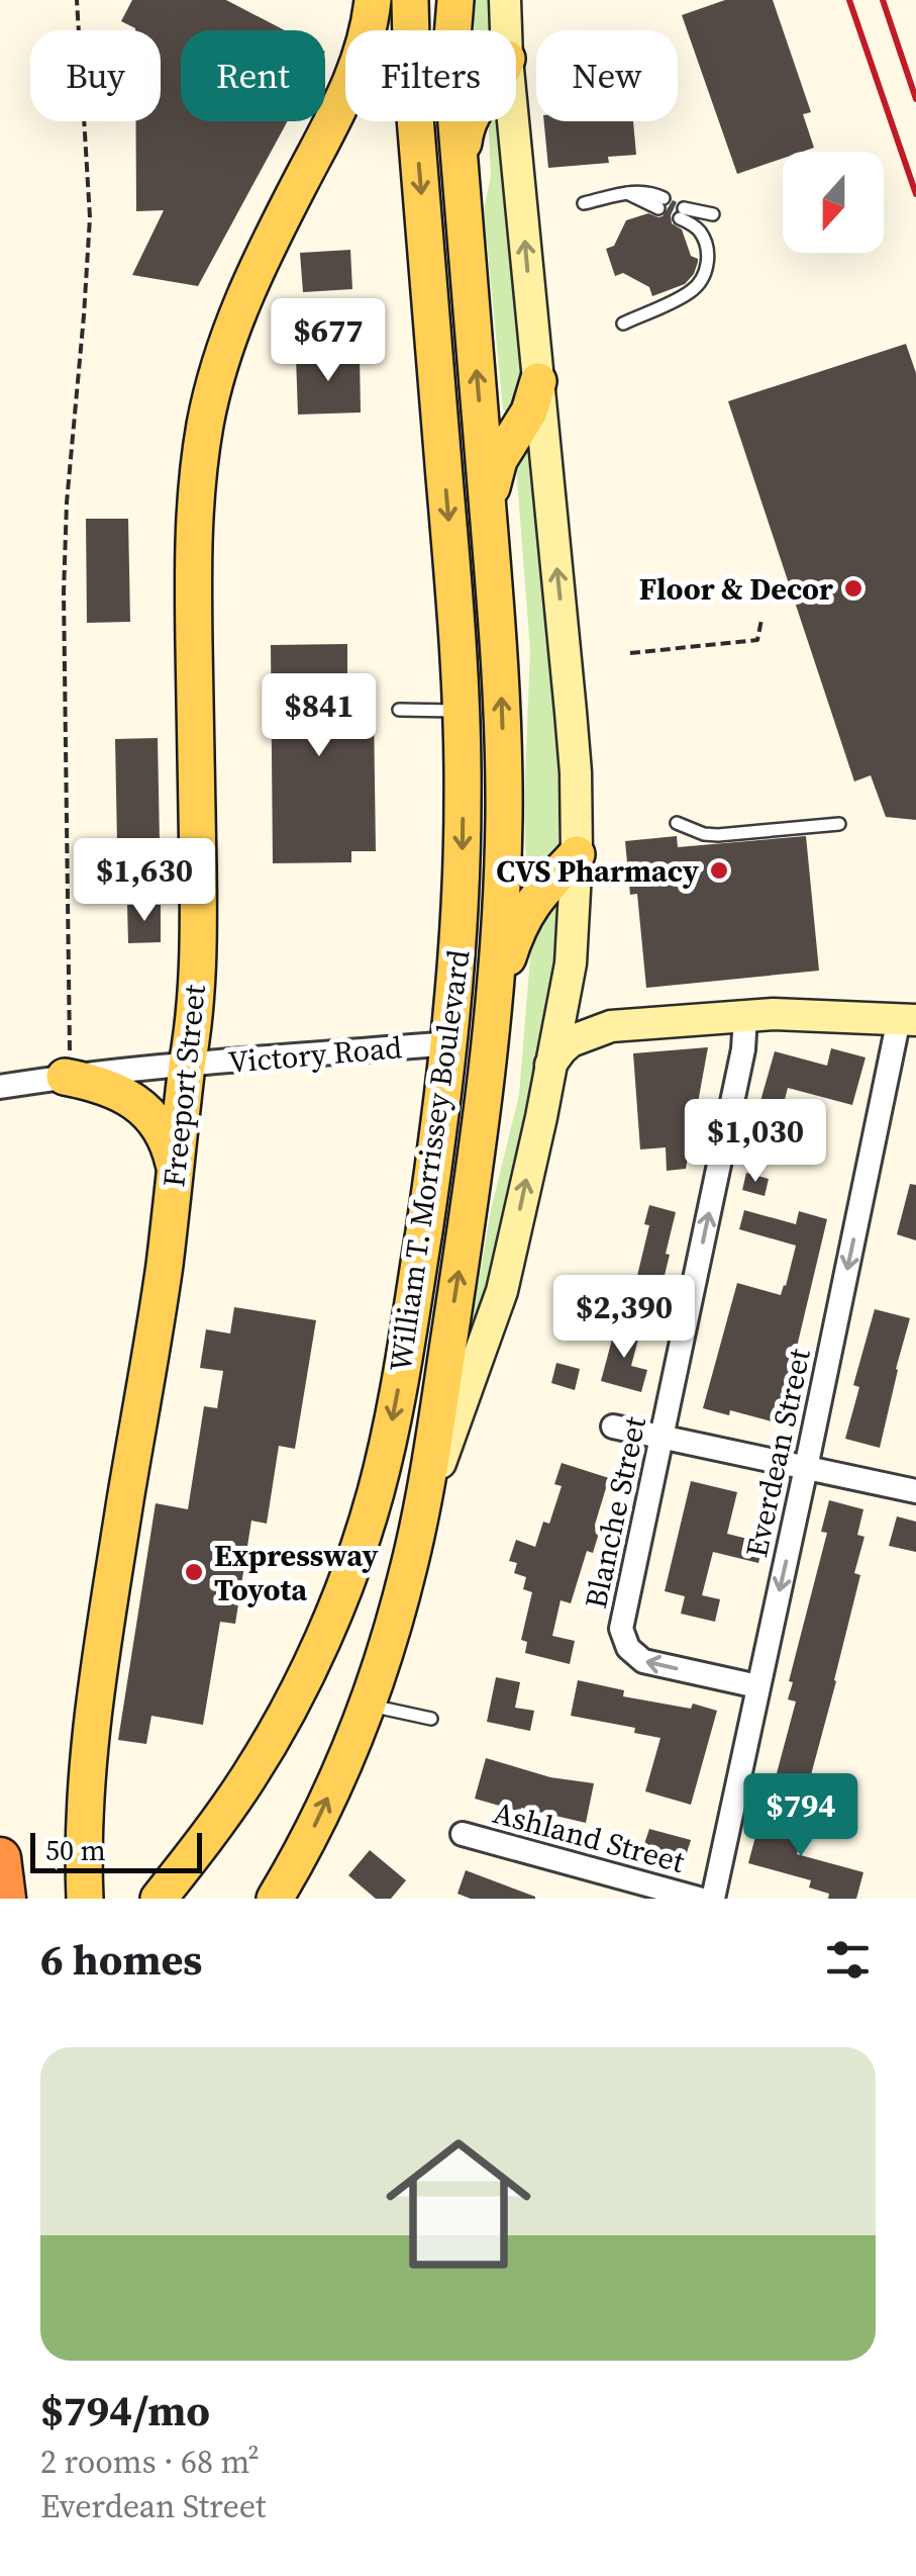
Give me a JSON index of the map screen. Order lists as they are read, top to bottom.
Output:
{
  "streets": {
    "main road": ["Freeport Street", "William T. Morrissey Boulevard"],
    "street": [
      "Victory Road",
      "Everdean Street",
      "Blanche Street",
      "Ashland Street"
    ]
  },
  "crossings": [
    ["Victory Road", "Freeport Street"],
    ["Victory Road", "William T. Morrissey Boulevard"],
    ["Everdean Street", "Blanche Street"]
  ],
  "one_way": ["Everdean Street", "Blanche Street"],
  "places": ["Floor & Decor", "CVS Pharmacy", "Expressway Toyota"],
  "scale_bar": "50 m",
  "north": "bottom",
  "page": {
    "chip": [
      "Buy",
      "Rent",
      "Filters",
      "New"
    ],
    "price": [
      "$677",
      "$841",
      "$1,630",
      "$1,030",
      "$2,390",
      "$794"
    ],
    "scale": "50 m",
    "heading": "6 homes",
    "list": [
      {
        "name": "$794/mo",
        "note": "2 rooms · 68 m² · Everdean Street"
      }
    ]
  }
}
